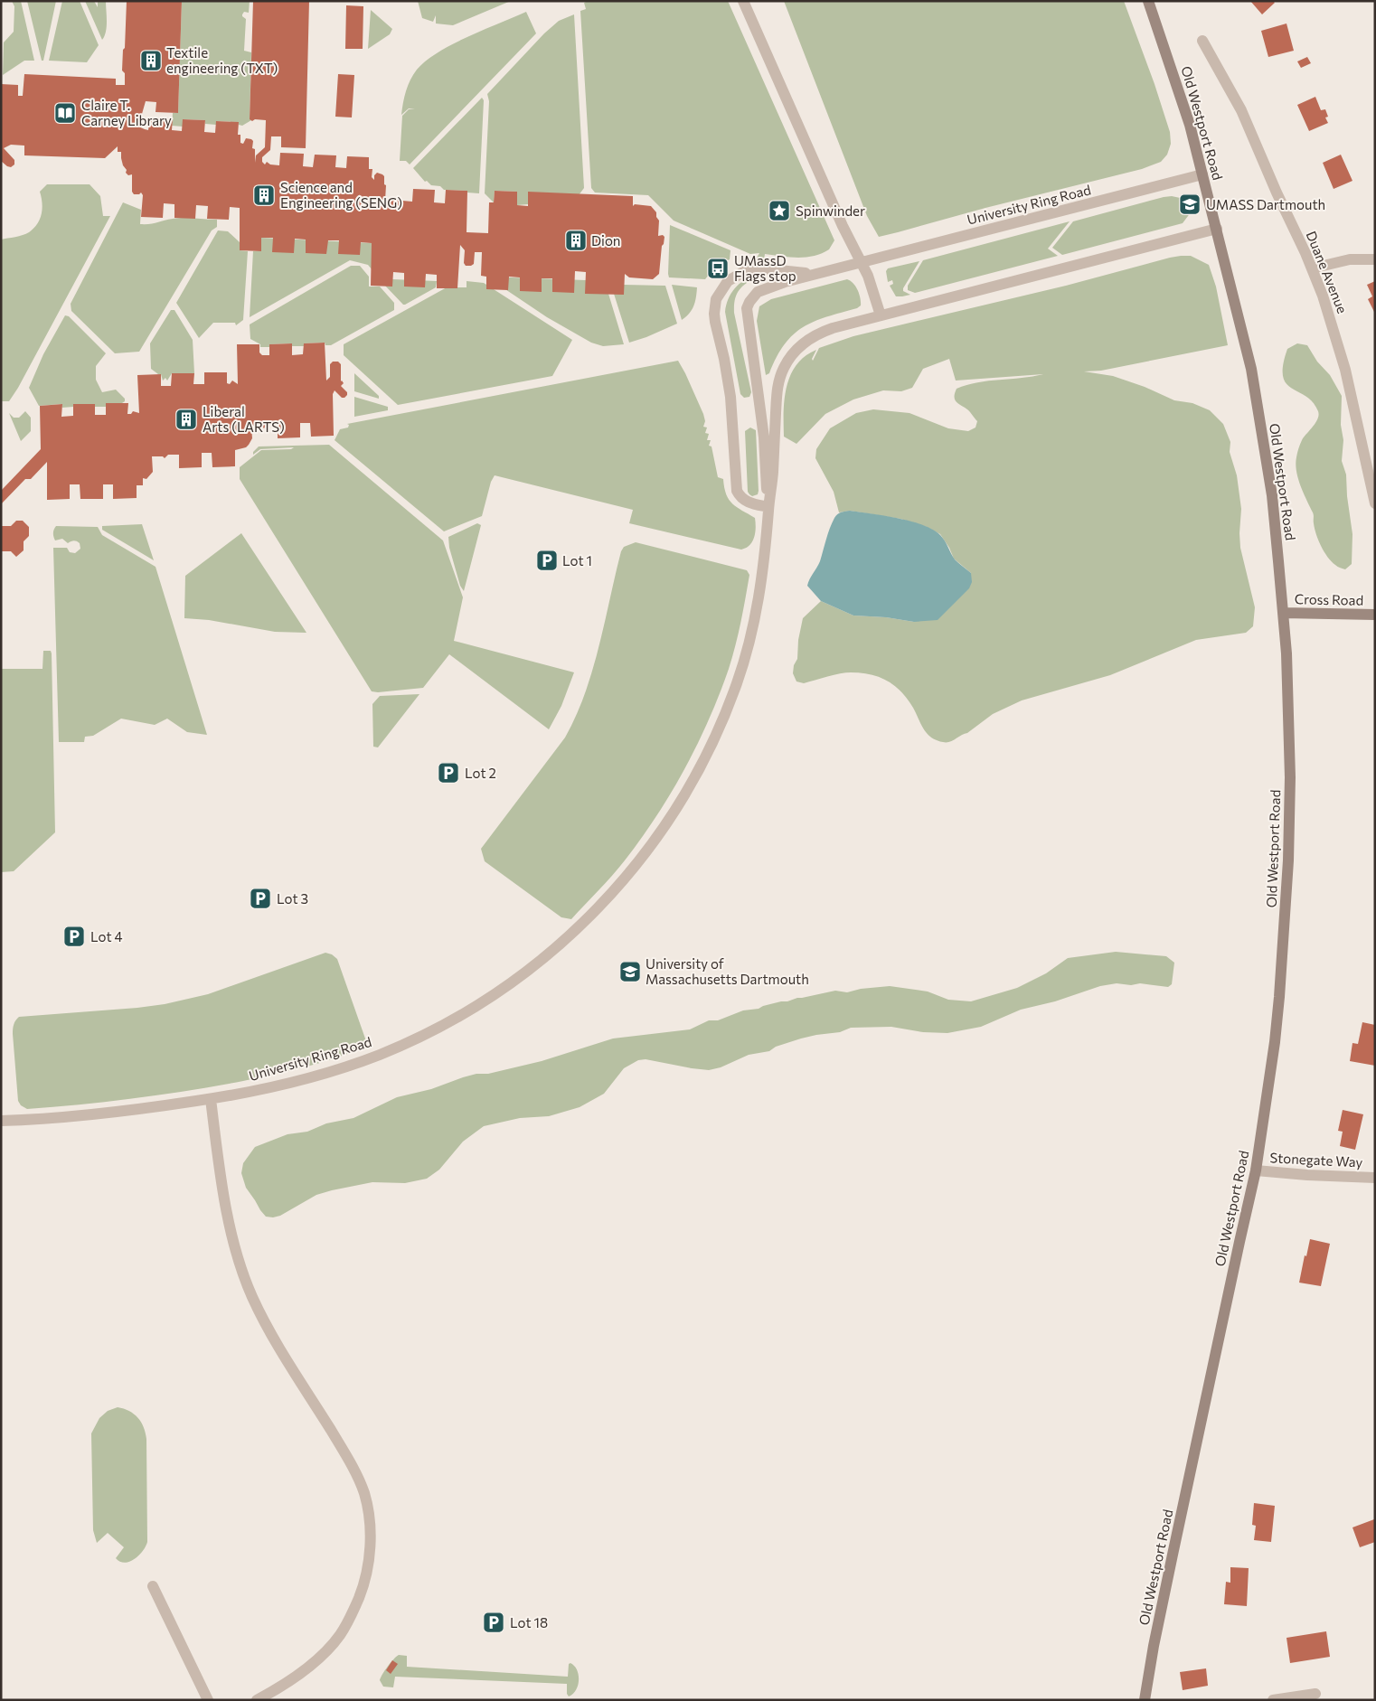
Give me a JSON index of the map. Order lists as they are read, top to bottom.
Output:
{
  "streets": {
    "main road": ["Old Westport Road", "Cross Road"],
    "street": ["University Ring Road", "Duane Avenue", "Stonegate Way"]
  },
  "crossings": [
    ["Old Westport Road", "University Ring Road"],
    ["Old Westport Road", "Cross Road"],
    ["Old Westport Road", "Stonegate Way"]
  ],
  "places": {
    "building": [
      "Textile engineering (TXT)",
      "Science and Engineering (SENG)",
      "Dion",
      "Liberal Arts (LARTS)"
    ],
    "library": ["Claire T. Carney Library"],
    "school or university": ["UMASS Dartmouth", "University of Massachusetts Dartmouth"],
    "place": ["Spinwinder"],
    "bus stop": ["UMassD Flags stop"],
    "parking": [
      "Lot 1",
      "Lot 2",
      "Lot 3",
      "Lot 4",
      "Lot 18"
    ]
  }
}
